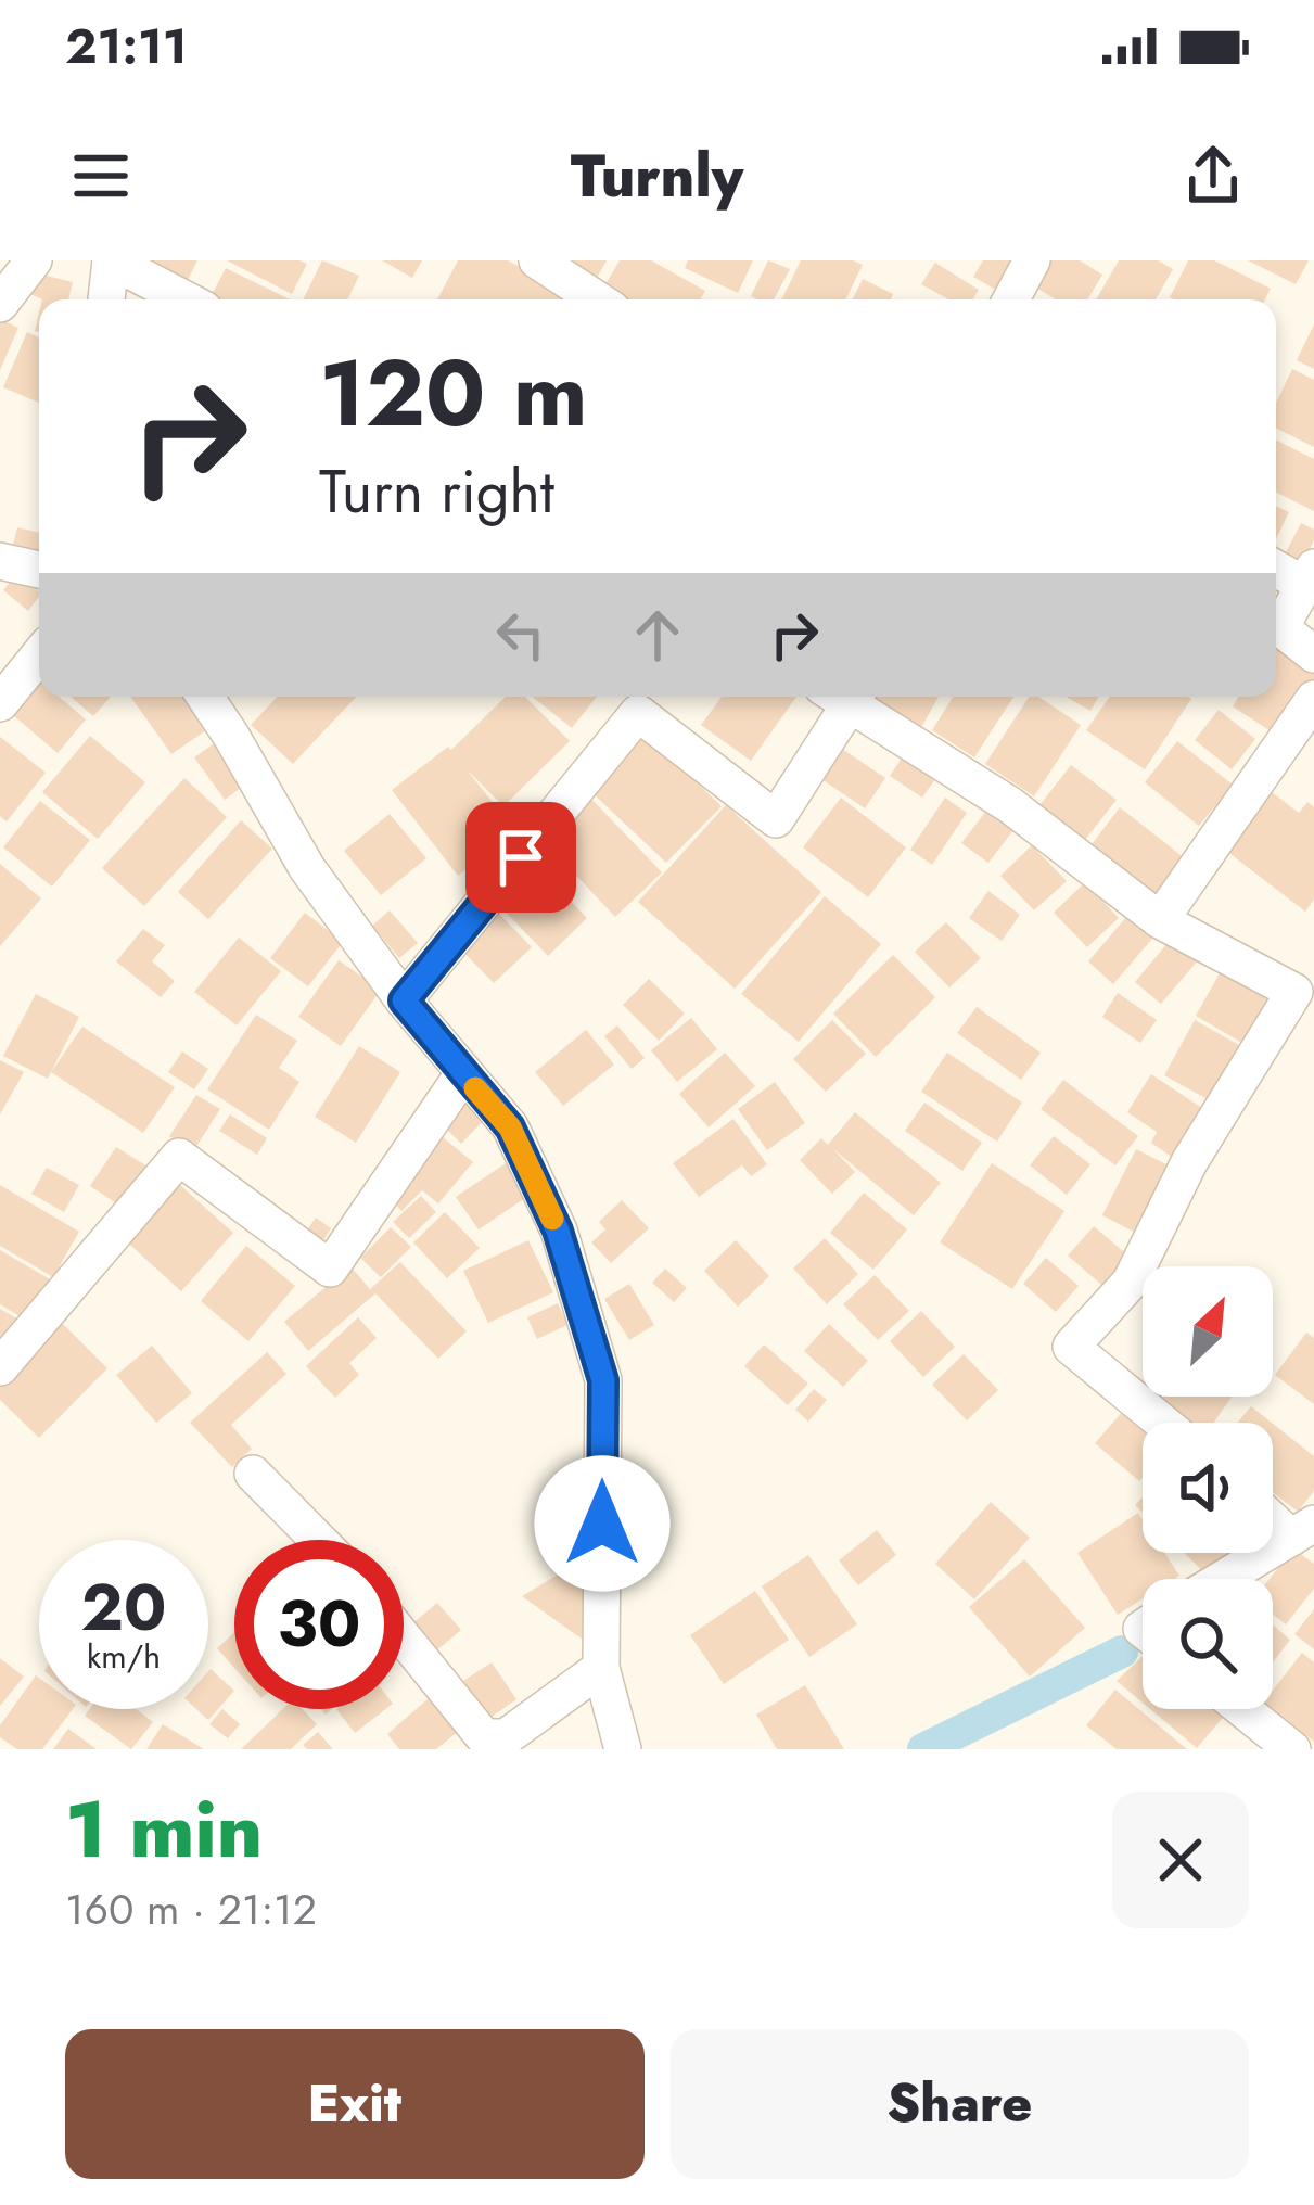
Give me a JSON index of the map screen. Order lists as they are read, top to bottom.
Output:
{
  "north": "top right",
  "page": {
    "status": "21:11",
    "header": "Turnly",
    "turn": ["120 m", "Turn right"],
    "speed": "20 km/h",
    "limit": "30",
    "heading": ["1 min", "160 m · 21:12"],
    "buttons": ["Exit", "Share"]
  }
}
